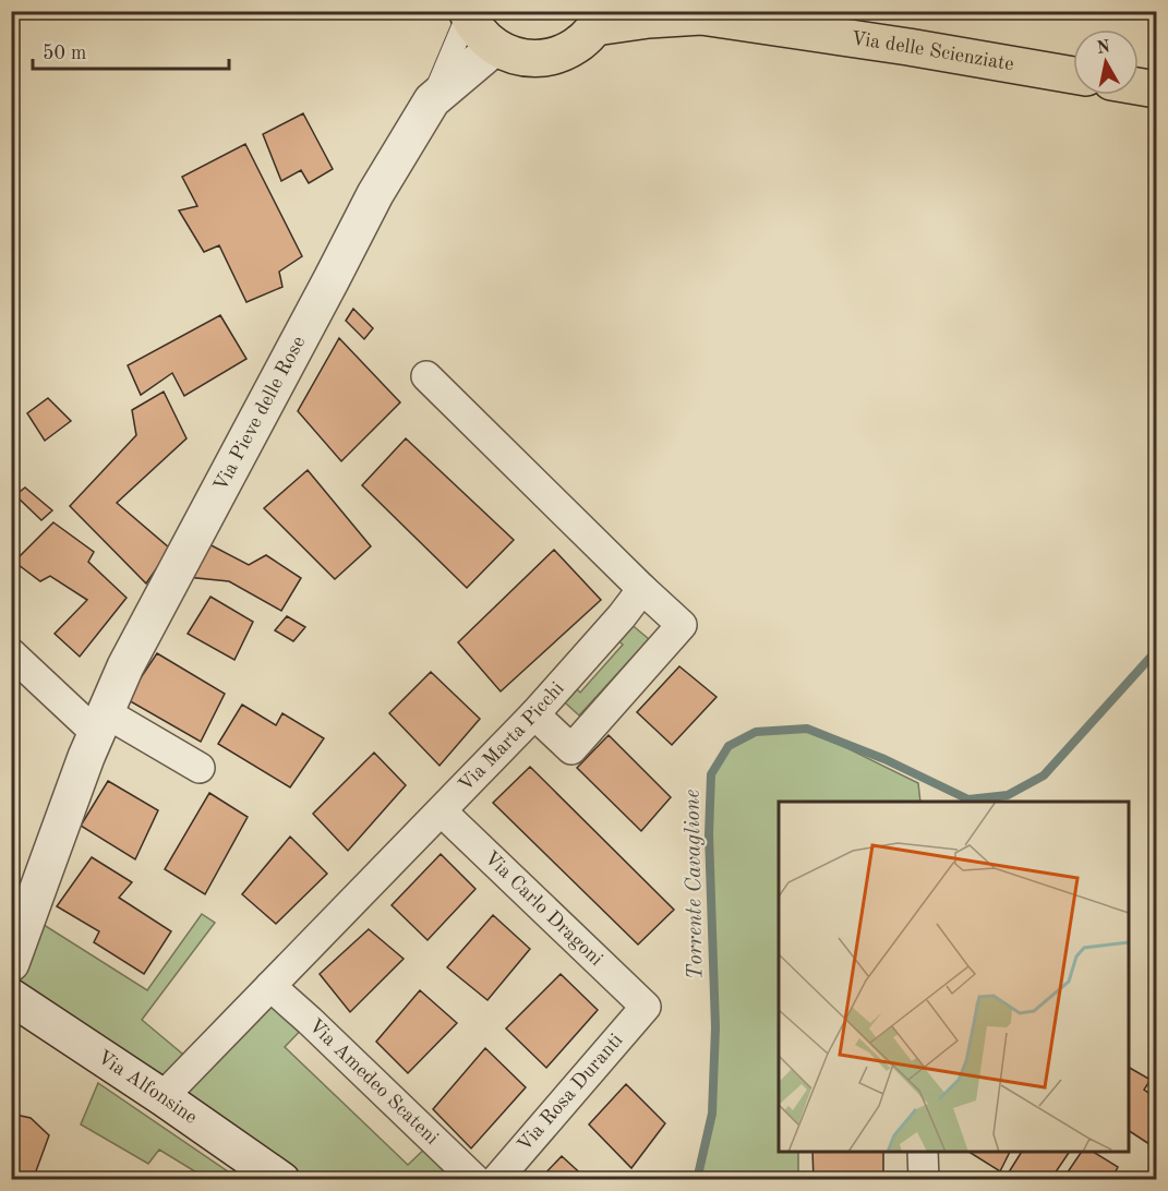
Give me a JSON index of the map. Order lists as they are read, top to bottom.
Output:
{
  "streets": {
    "main road": ["Via delle Scienziate"],
    "street": [
      "Via Pieve delle Rose",
      "Via Marta Picchi",
      "Via Carlo Dragoni",
      "Via Amedeo Scateni",
      "Via Alfonsine",
      "Via Rosa Duranti"
    ]
  },
  "crossings": [
    ["Via Marta Picchi", "Via Carlo Dragoni"],
    ["Via Marta Picchi", "Via Amedeo Scateni"],
    ["Via Marta Picchi", "Via Alfonsine"],
    ["Via Carlo Dragoni", "Via Rosa Duranti"]
  ],
  "water": ["Torrente Cavaglione"],
  "scale_bar": "50 m",
  "north": "top"
}
